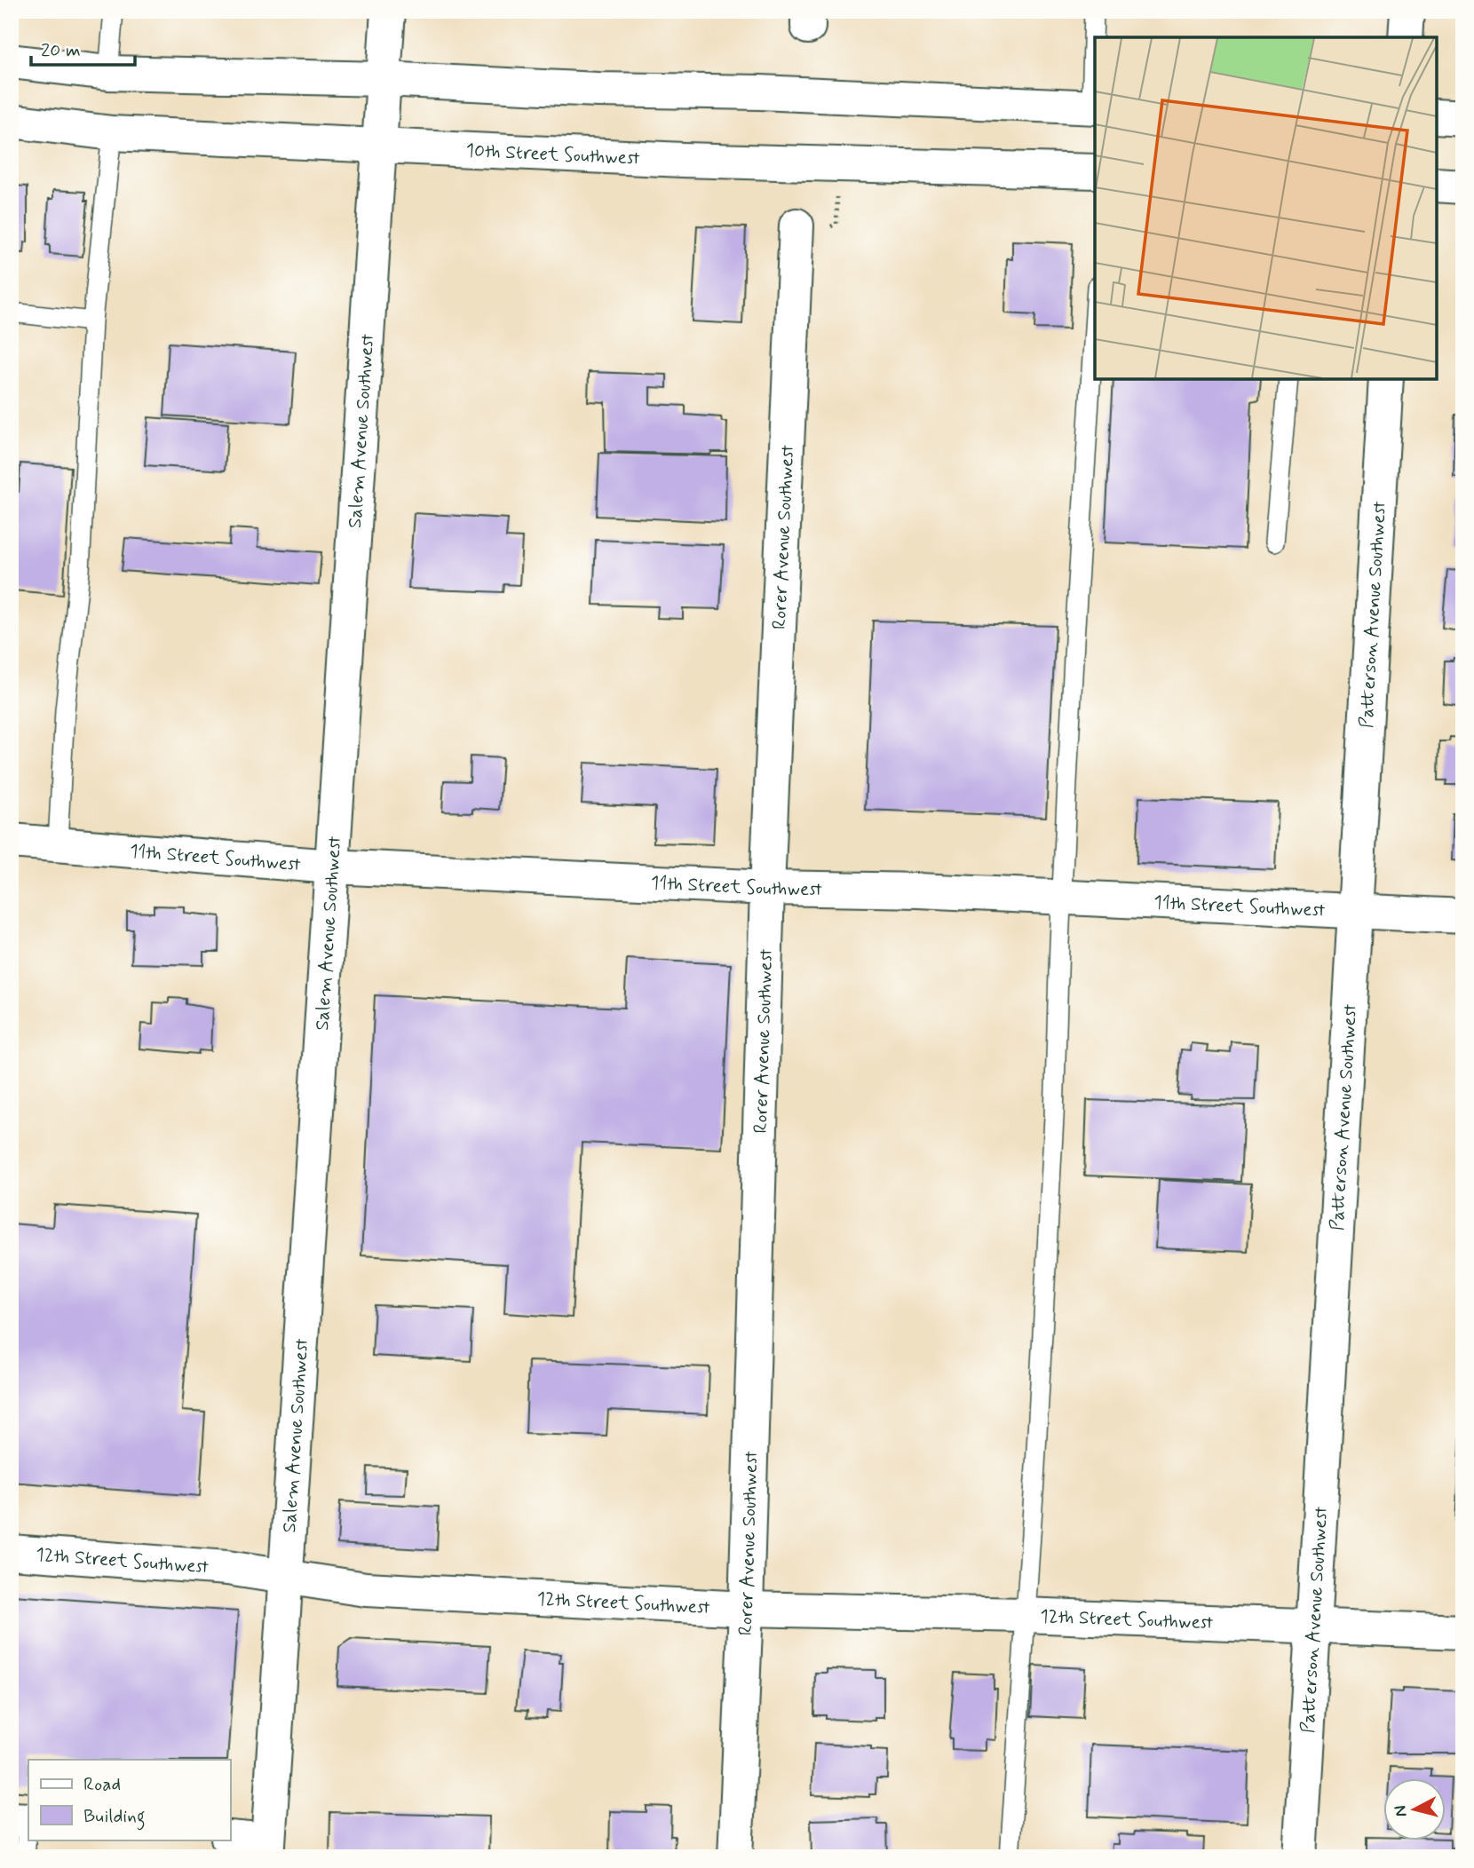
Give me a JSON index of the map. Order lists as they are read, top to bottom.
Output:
{
  "streets": {
    "street": [
      "10th Street Southwest",
      "Salem Avenue Southwest",
      "Rorer Avenue Southwest",
      "Patterson Avenue Southwest",
      "11th Street Southwest",
      "12th Street Southwest"
    ]
  },
  "crossings": [
    ["10th Street Southwest", "Salem Avenue Southwest"],
    ["Salem Avenue Southwest", "11th Street Southwest"],
    ["Salem Avenue Southwest", "12th Street Southwest"],
    ["Rorer Avenue Southwest", "11th Street Southwest"],
    ["Rorer Avenue Southwest", "12th Street Southwest"],
    ["Patterson Avenue Southwest", "11th Street Southwest"],
    ["Patterson Avenue Southwest", "12th Street Southwest"]
  ],
  "legend": ["Road", "Building"],
  "scale_bar": "20 m",
  "north": "left"
}
